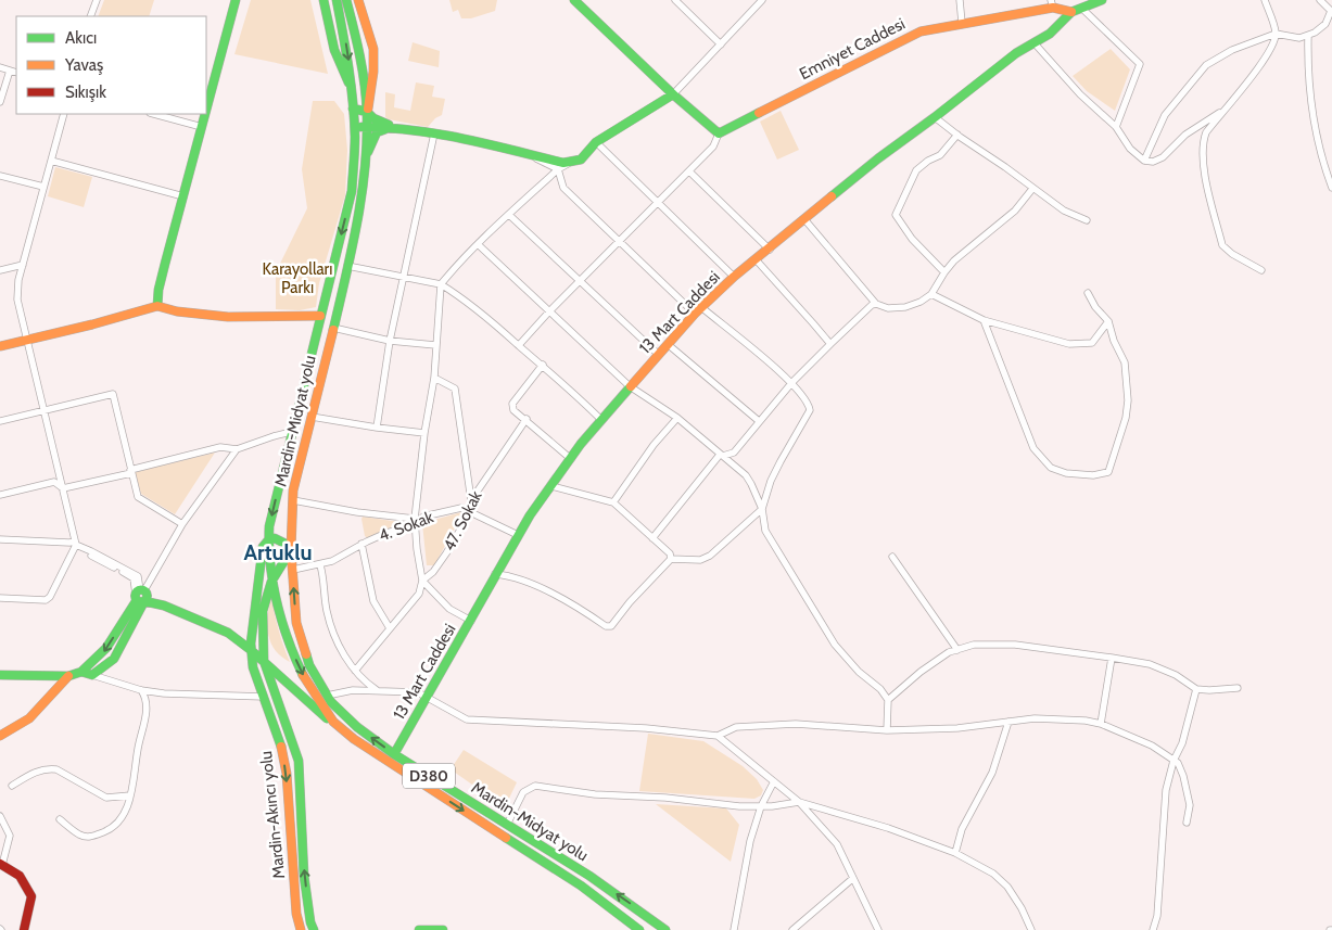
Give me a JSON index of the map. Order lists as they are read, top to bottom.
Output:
{
  "streets": {
    "main road": [
      "Emniyet Caddesi",
      "13 Mart Caddesi",
      "Mardin-Midyat yolu",
      "D380",
      "Mardin-Akıncı yolu"
    ],
    "street": ["47. Sokak", "4. Sokak"]
  },
  "crossings": [
    ["Emniyet Caddesi", "13 Mart Caddesi"],
    ["13 Mart Caddesi", "Mardin-Midyat yolu"],
    ["13 Mart Caddesi", "4. Sokak"],
    ["Mardin-Midyat yolu", "4. Sokak"],
    ["Mardin-Midyat yolu", "Mardin-Akıncı yolu"],
    ["47. Sokak", "4. Sokak"]
  ],
  "districts": ["Artuklu"],
  "parks": ["Karayolları Parkı"],
  "legend": ["Akıcı", "Yavaş", "Sıkışık"]
}
